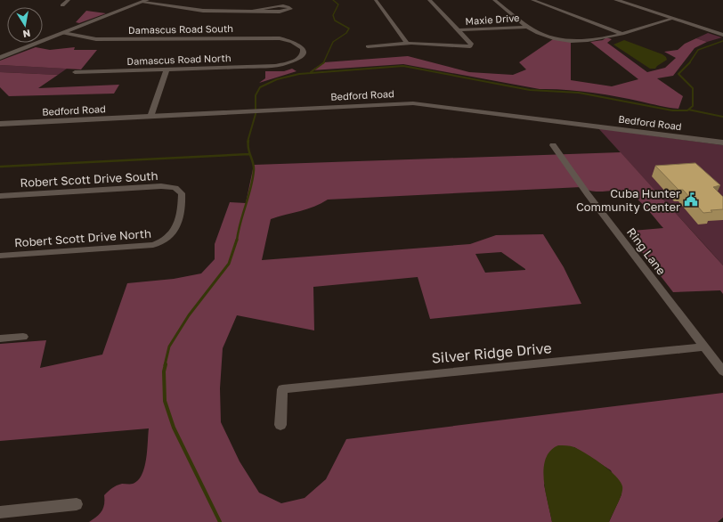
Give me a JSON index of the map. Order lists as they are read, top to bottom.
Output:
{
  "streets": {
    "street": [
      "Maxie Drive",
      "Damascus Road South",
      "Damascus Road North",
      "Bedford Road",
      "Robert Scott Drive South",
      "Robert Scott Drive North",
      "Ring Lane",
      "Silver Ridge Drive"
    ]
  },
  "crossings": [
    ["Damascus Road South", "Damascus Road North"],
    ["Robert Scott Drive South", "Robert Scott Drive North"],
    ["Ring Lane", "Silver Ridge Drive"]
  ],
  "places": {
    "public building": ["Cuba Hunter Community Center"]
  },
  "north": "bottom"
}
